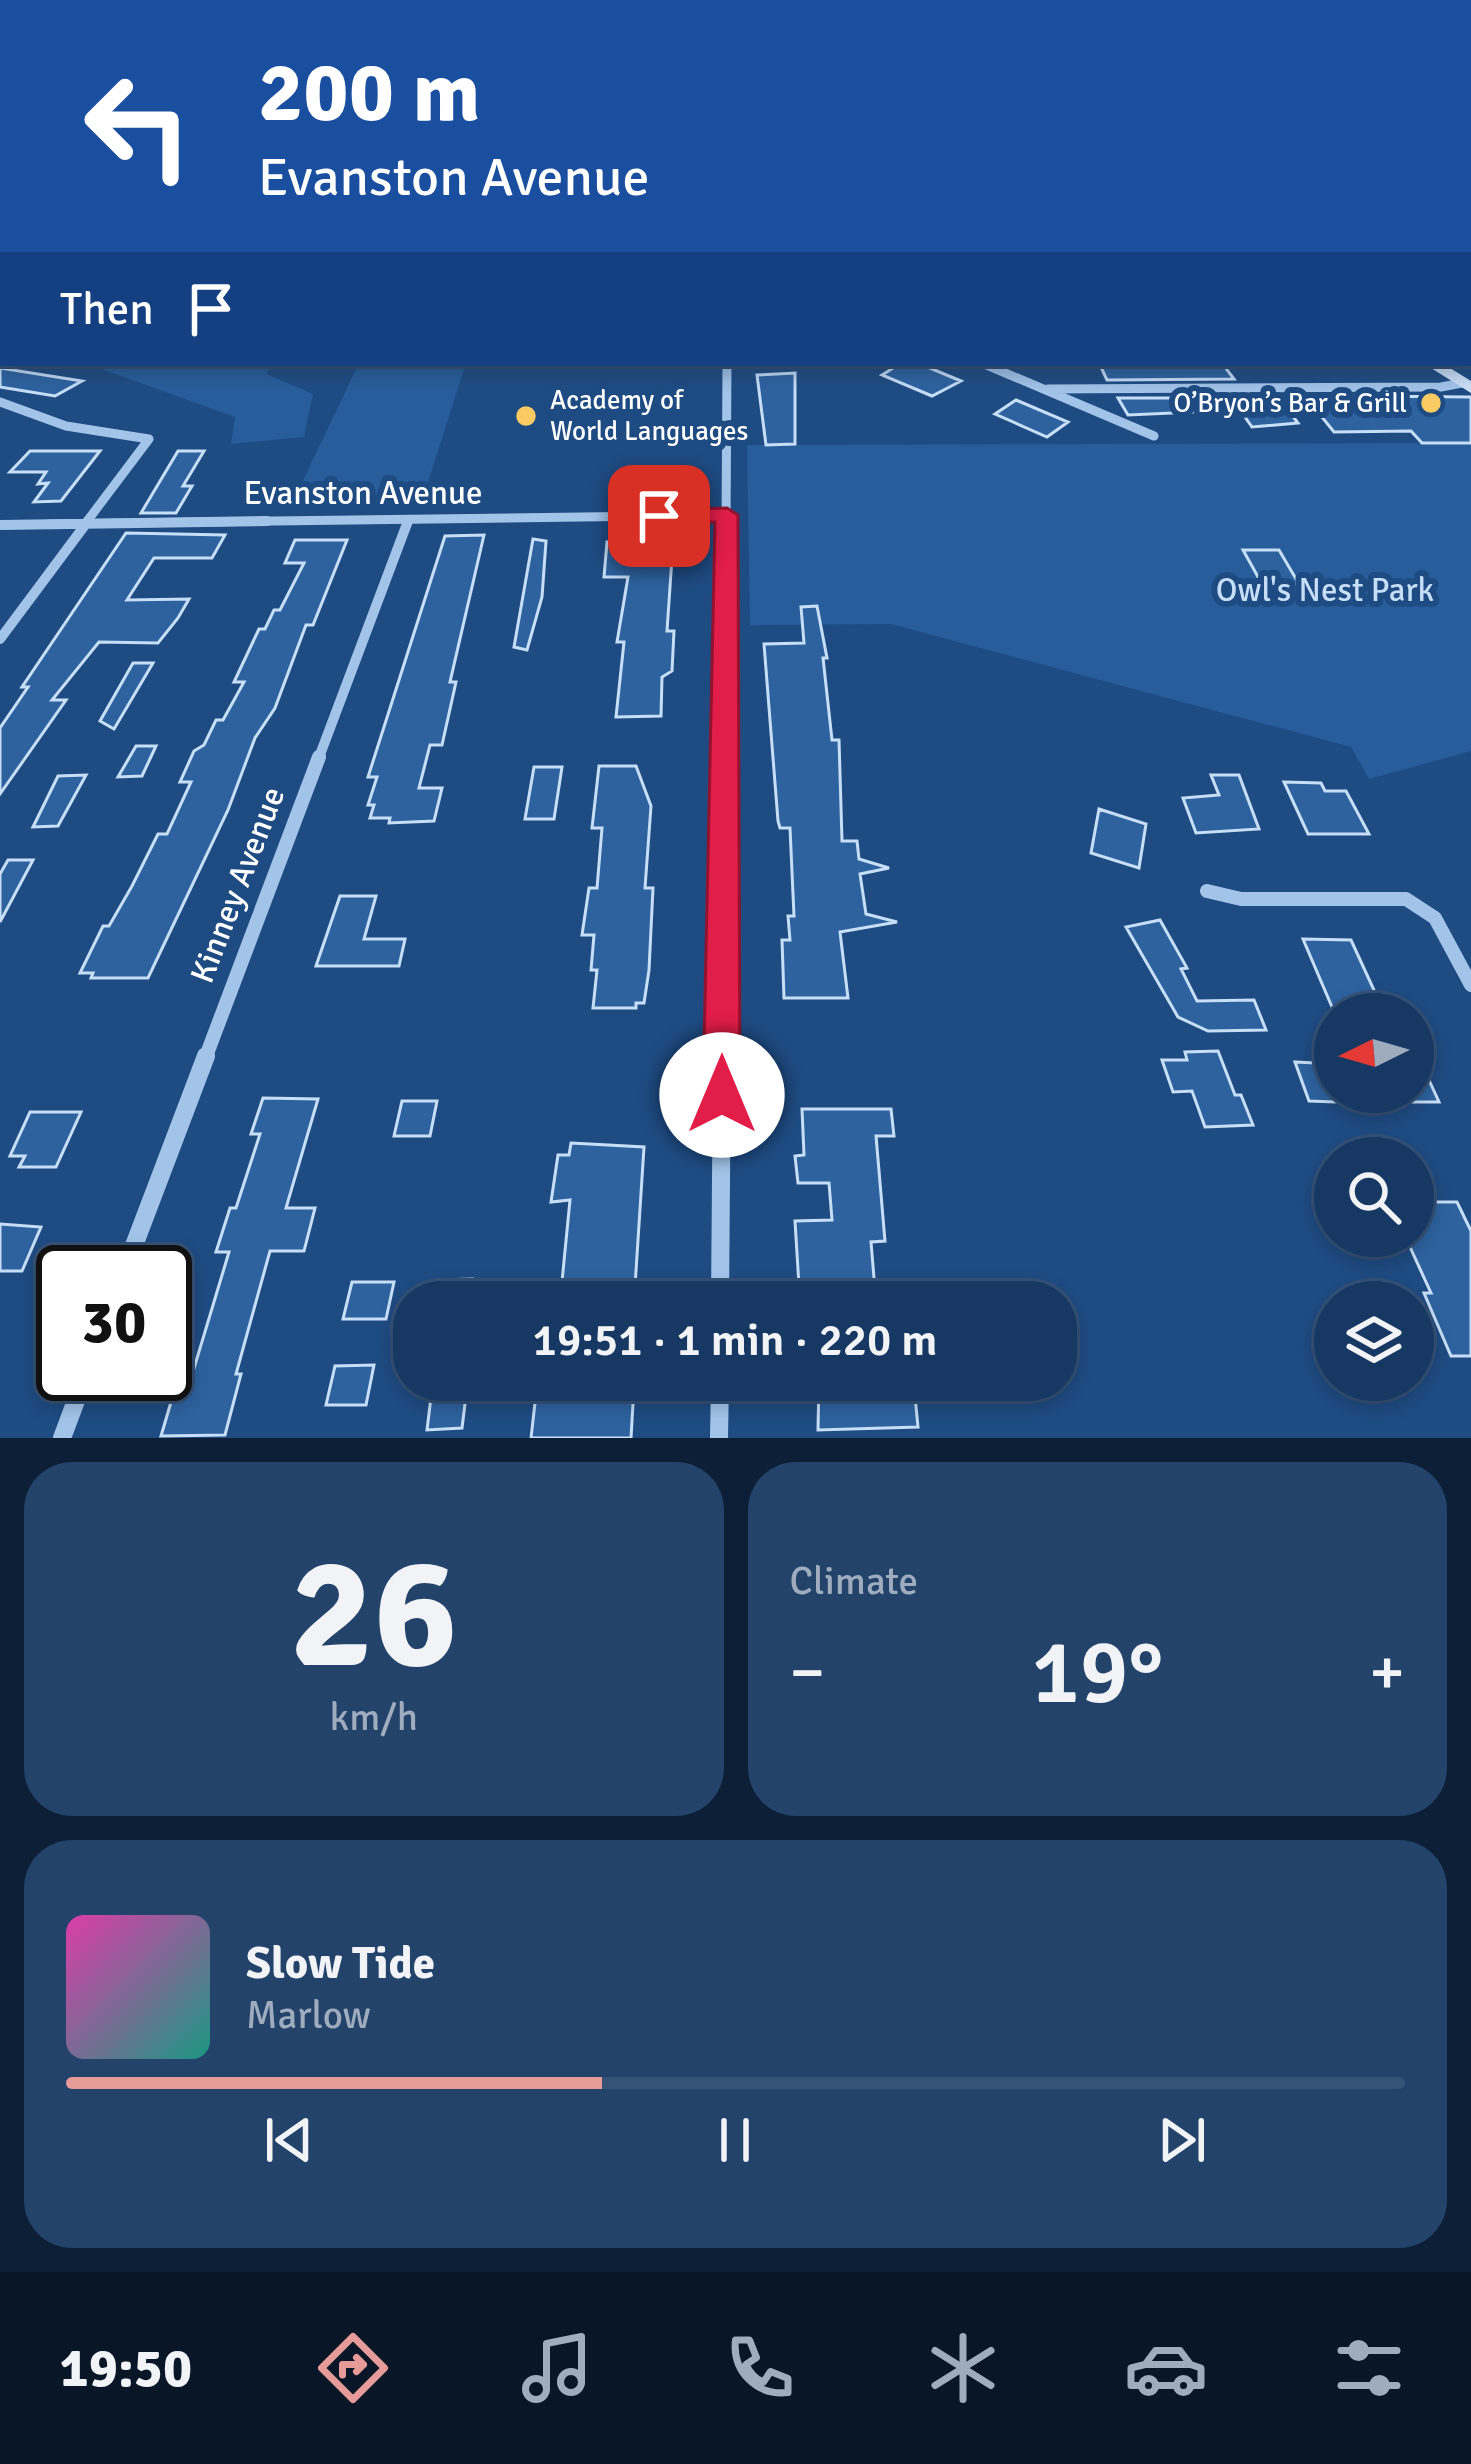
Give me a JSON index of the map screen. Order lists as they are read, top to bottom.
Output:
{
  "streets": {
    "street": ["Evanston Avenue", "Kinney Avenue"]
  },
  "crossings": [
    ["Evanston Avenue", "Kinney Avenue"]
  ],
  "parks": ["Owl's Nest Park"],
  "places": ["O’Bryon’s Bar & Grill", "Academy of World Languages"],
  "north": "left",
  "page": {
    "turn": ["200 m", "Evanston Avenue"],
    "then": "Then",
    "limit": "30",
    "trip": "19:51 · 1 min · 220 m",
    "tile": [
      ["26", "km/h"],
      "Climate"
    ],
    "heat": ["−", "19°", "+"],
    "song": ["Slow Tide", "Marlow"],
    "tabs": "19:50"
  }
}
